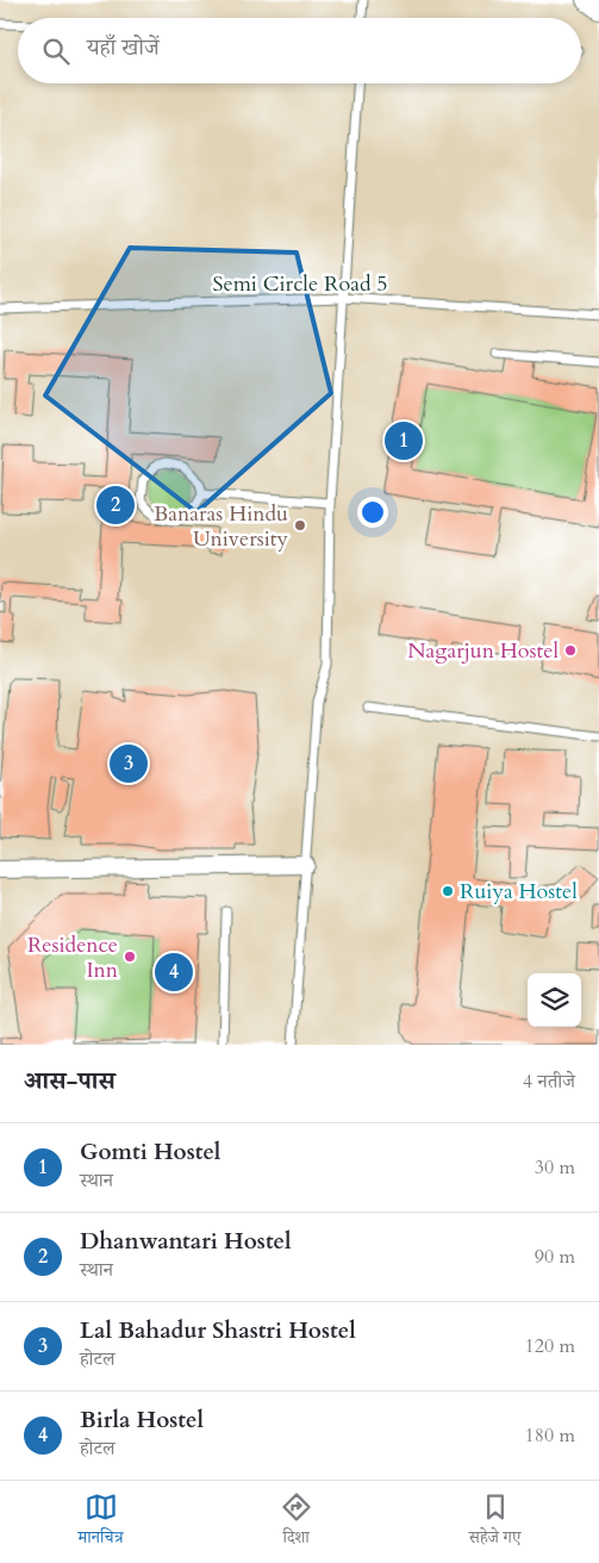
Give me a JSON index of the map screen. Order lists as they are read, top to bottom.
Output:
{
  "streets": {
    "lane": ["Semi Circle Road 5"]
  },
  "places": [
    "Banaras Hindu University",
    "Nagarjun Hostel",
    "Ruiya Hostel",
    "Residence Inn"
  ],
  "page": {
    "search": "यहाँ खोजें",
    "pins": [
      "1",
      "2",
      "3",
      "4"
    ],
    "heading": ["आस-पास", "4 नतीजे"],
    "list": [
      {
        "mark": "1",
        "name": "Gomti Hostel",
        "note": "स्थान",
        "value": "30 m"
      },
      {
        "mark": "2",
        "name": "Dhanwantari Hostel",
        "note": "स्थान",
        "value": "90 m"
      },
      {
        "mark": "3",
        "name": "Lal Bahadur Shastri Hostel",
        "note": "होटल",
        "value": "120 m"
      },
      {
        "mark": "4",
        "name": "Birla Hostel",
        "note": "होटल",
        "value": "180 m"
      }
    ],
    "nav": ["मानचित्र", "दिशा", "सहेजे गए"]
  }
}
